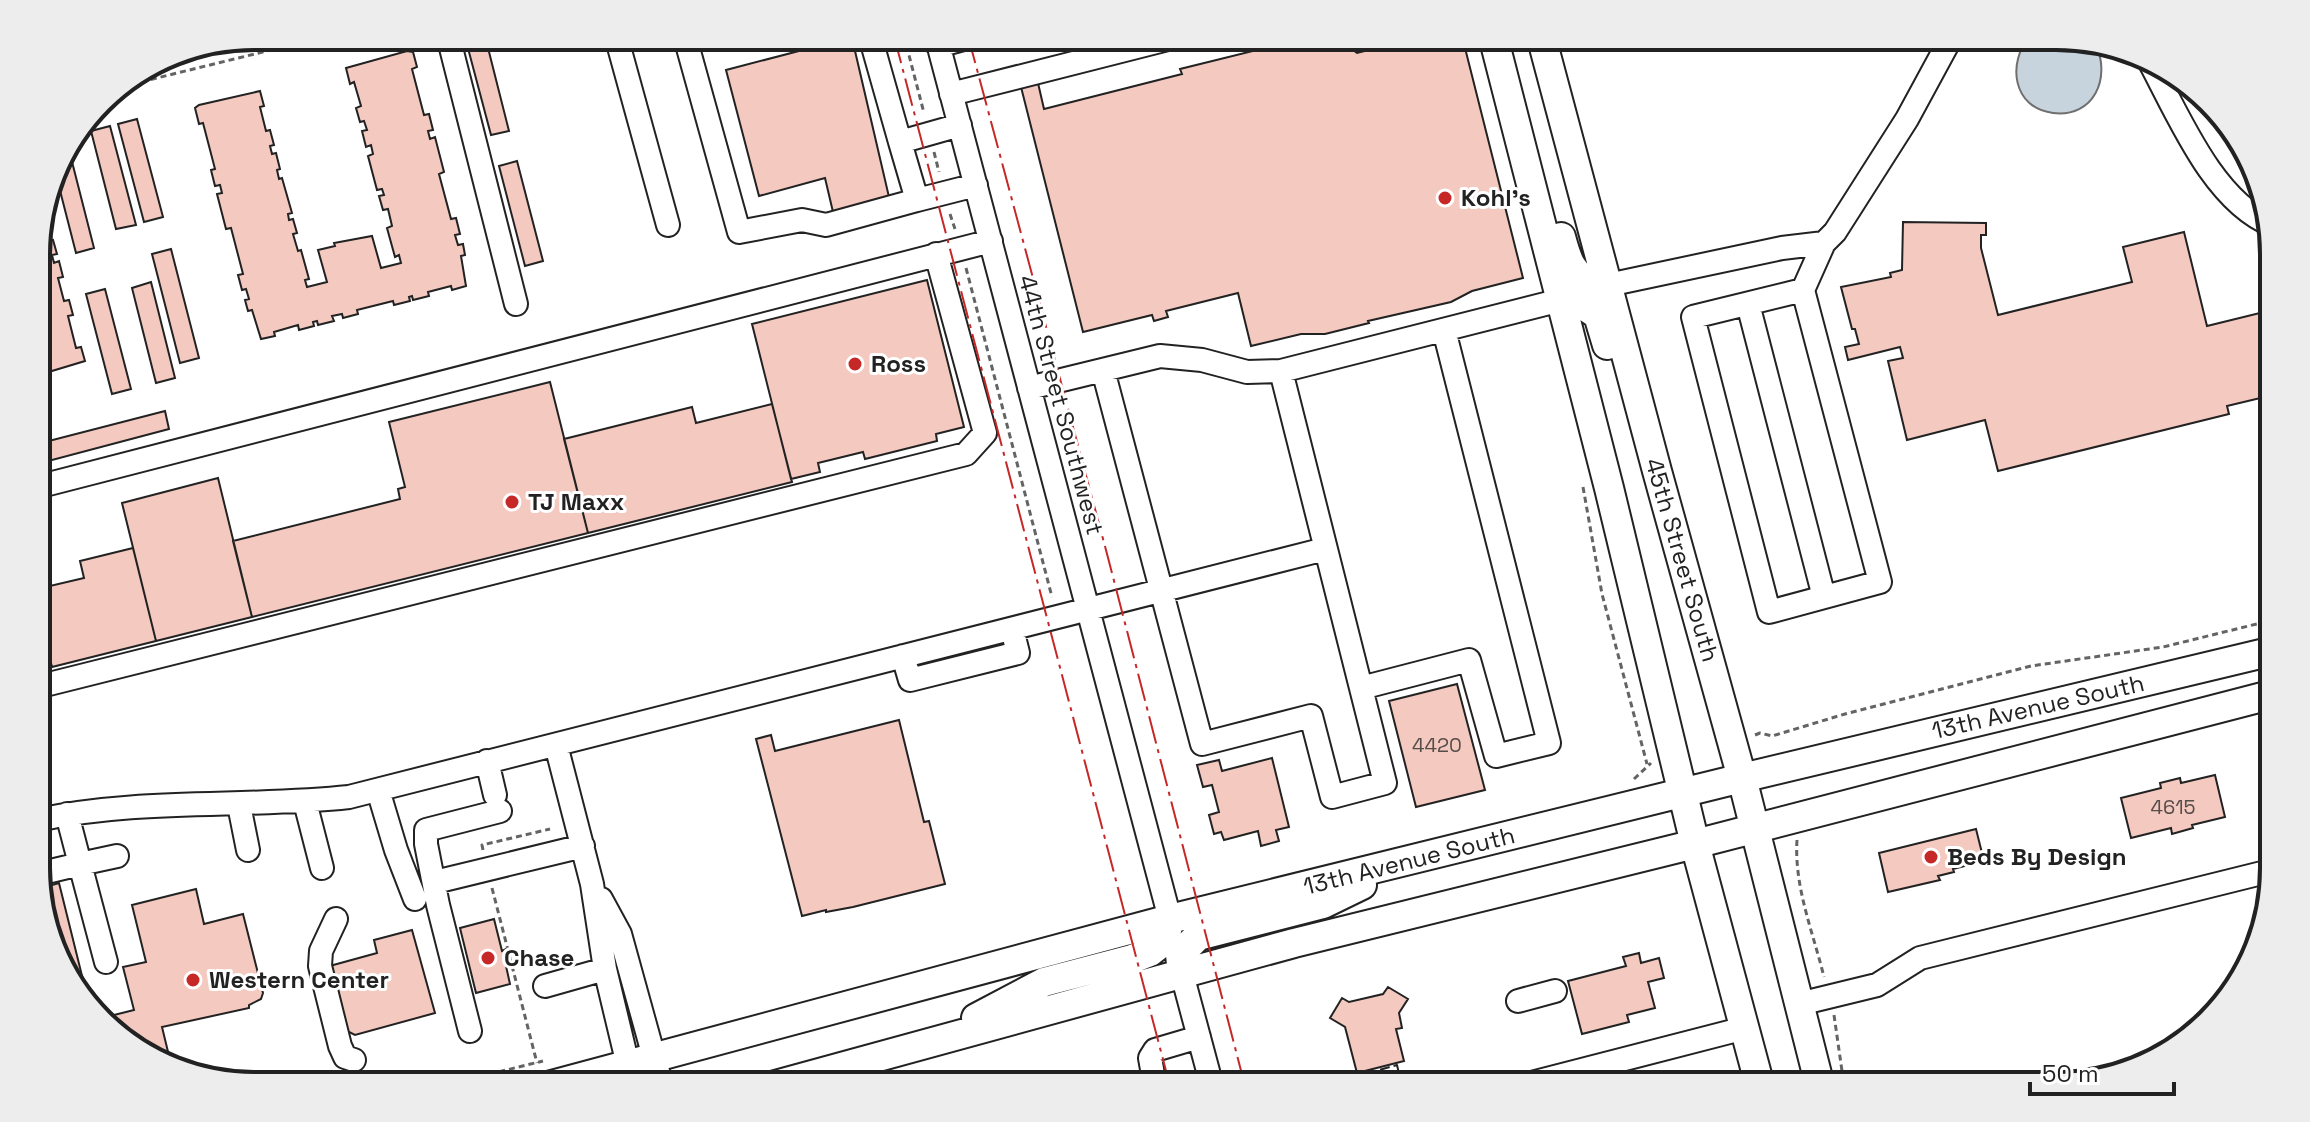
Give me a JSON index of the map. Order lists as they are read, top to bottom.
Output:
{
  "streets": {
    "main road": ["45th Street South", "13th Avenue South"],
    "street": ["44th Street Southwest"]
  },
  "crossings": [
    ["44th Street Southwest", "13th Avenue South"],
    ["45th Street South", "13th Avenue South"]
  ],
  "places": [
    "Kohl's",
    "Ross",
    "TJ Maxx",
    "Beds By Design",
    "Chase",
    "Western Center"
  ],
  "house_numbers": ["4420", "4615"],
  "scale_bar": "50 m"
}
